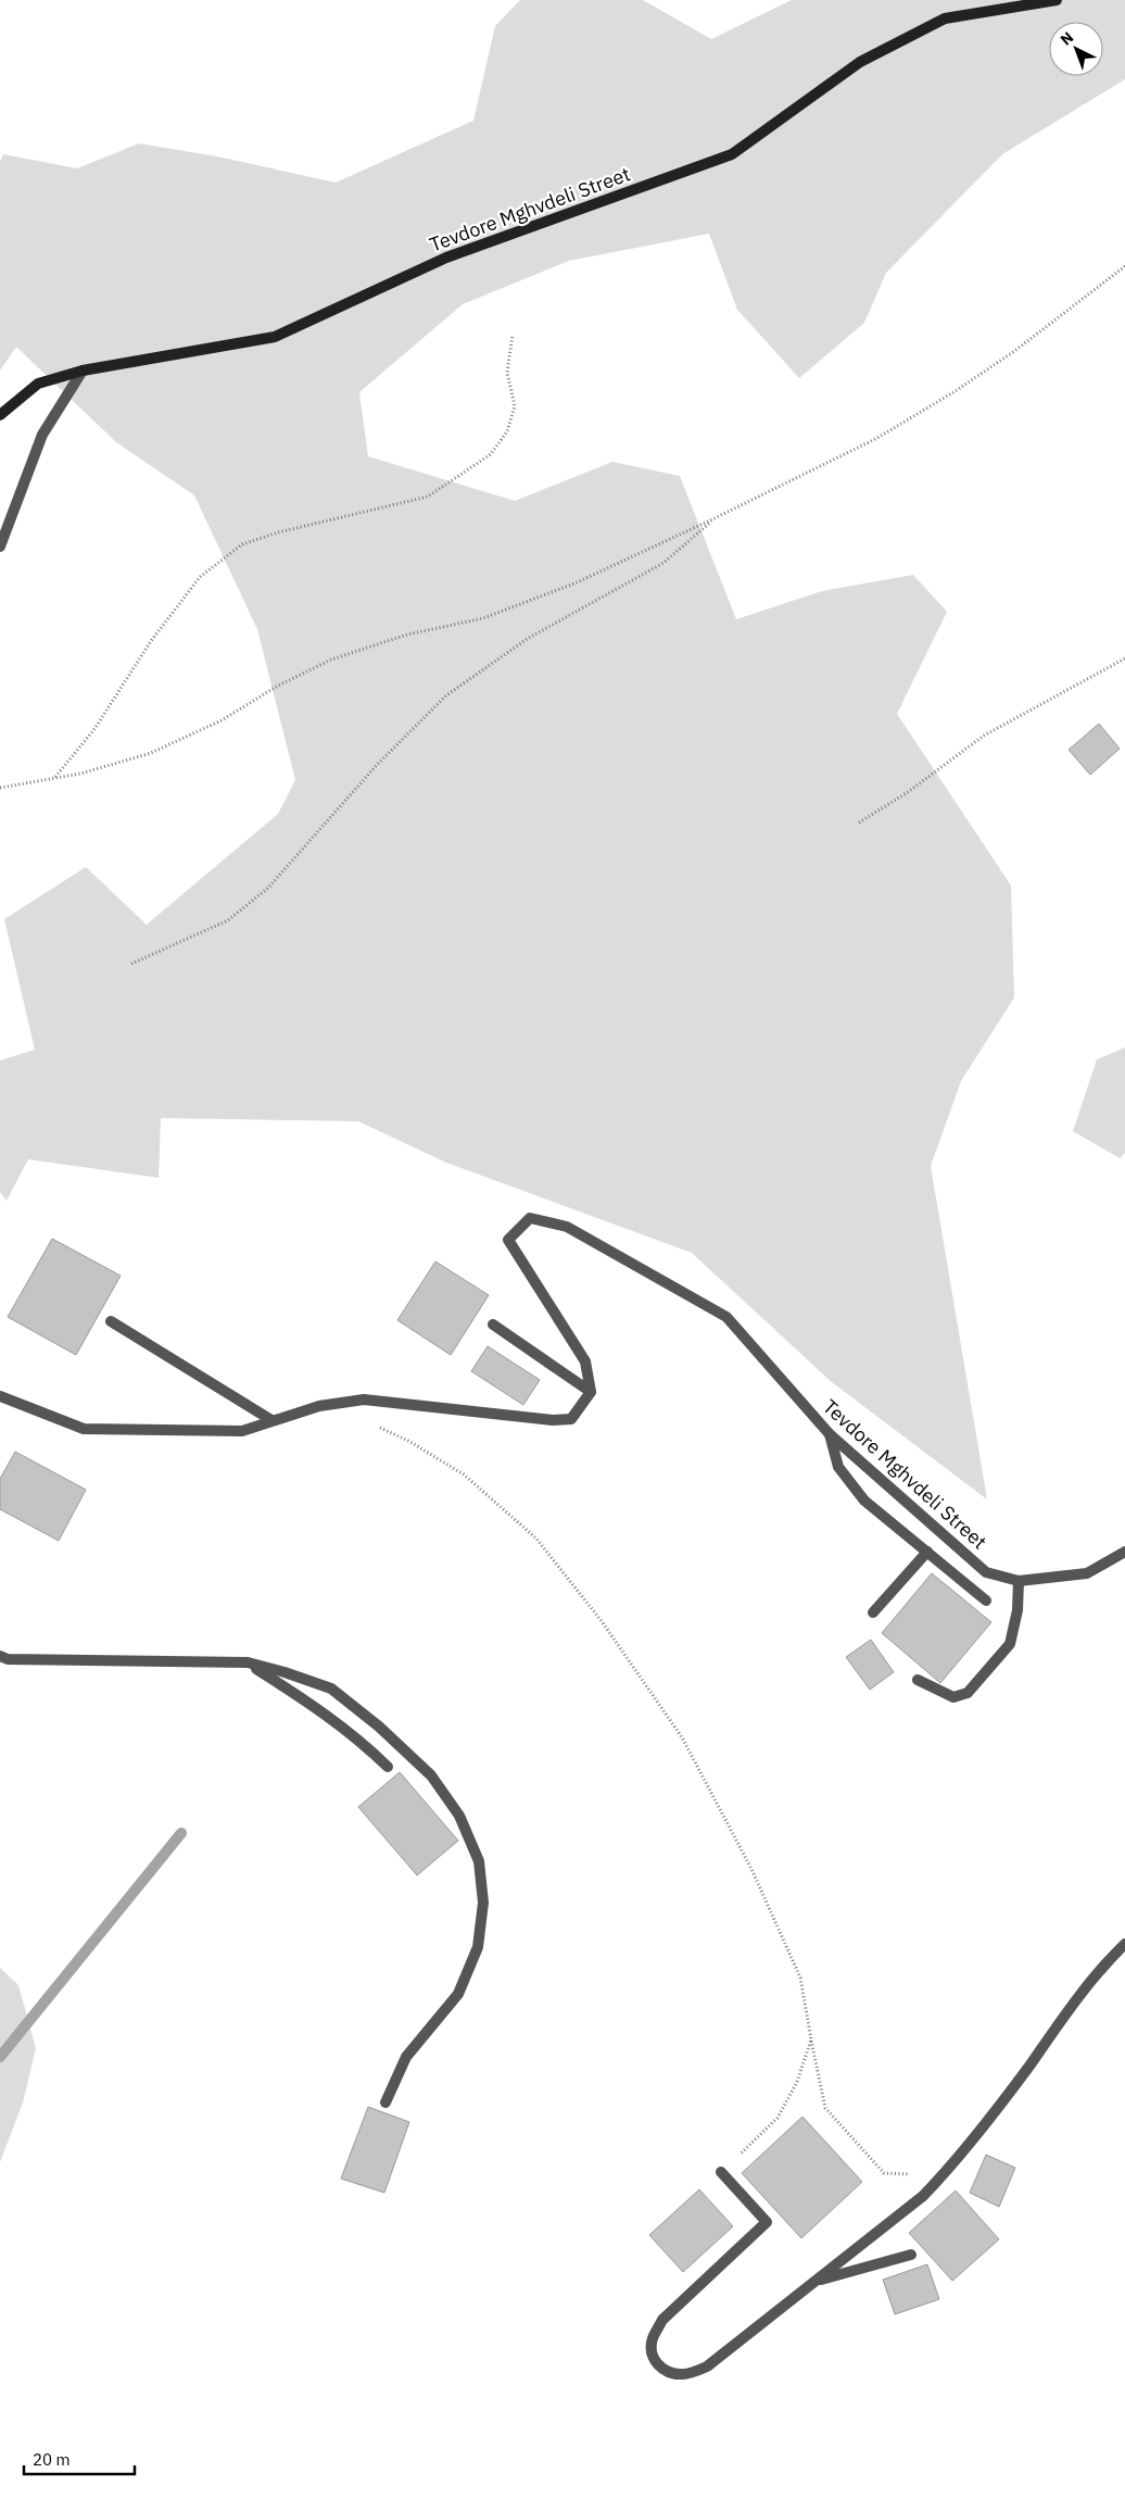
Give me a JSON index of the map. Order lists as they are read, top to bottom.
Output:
{
  "streets": {
    "street": ["Tevdore Mghvdeli Street"]
  },
  "scale_bar": "20 m",
  "north": "top left"
}
